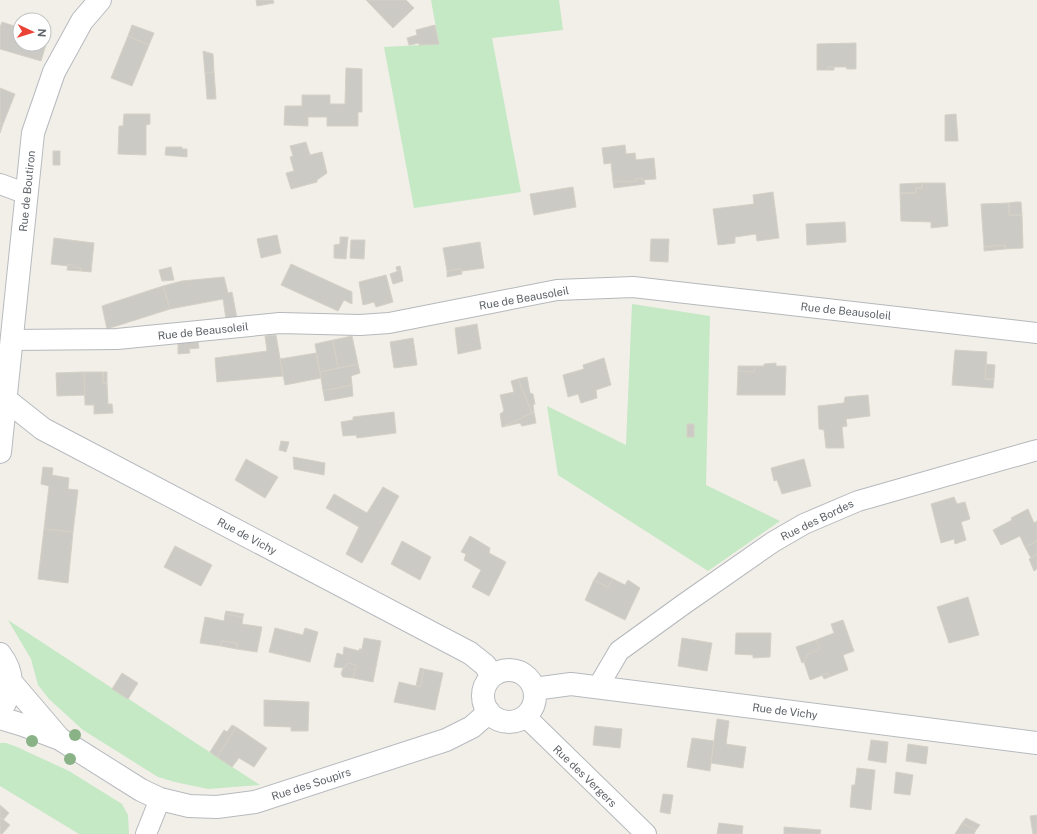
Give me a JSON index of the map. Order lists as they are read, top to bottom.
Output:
{
  "streets": {
    "street": [
      "Rue de Boutiron",
      "Rue de Beausoleil",
      "Rue des Bordes",
      "Rue de Vichy",
      "Rue des Vergers",
      "Rue des Soupirs"
    ]
  },
  "crossings": [
    ["Rue de Boutiron", "Rue de Beausoleil"],
    ["Rue de Boutiron", "Rue de Vichy"],
    ["Rue des Bordes", "Rue de Vichy"],
    ["Rue de Vichy", "Rue des Vergers"],
    ["Rue de Vichy", "Rue des Soupirs"],
    ["Rue des Vergers", "Rue des Soupirs"]
  ],
  "north": "right"
}
